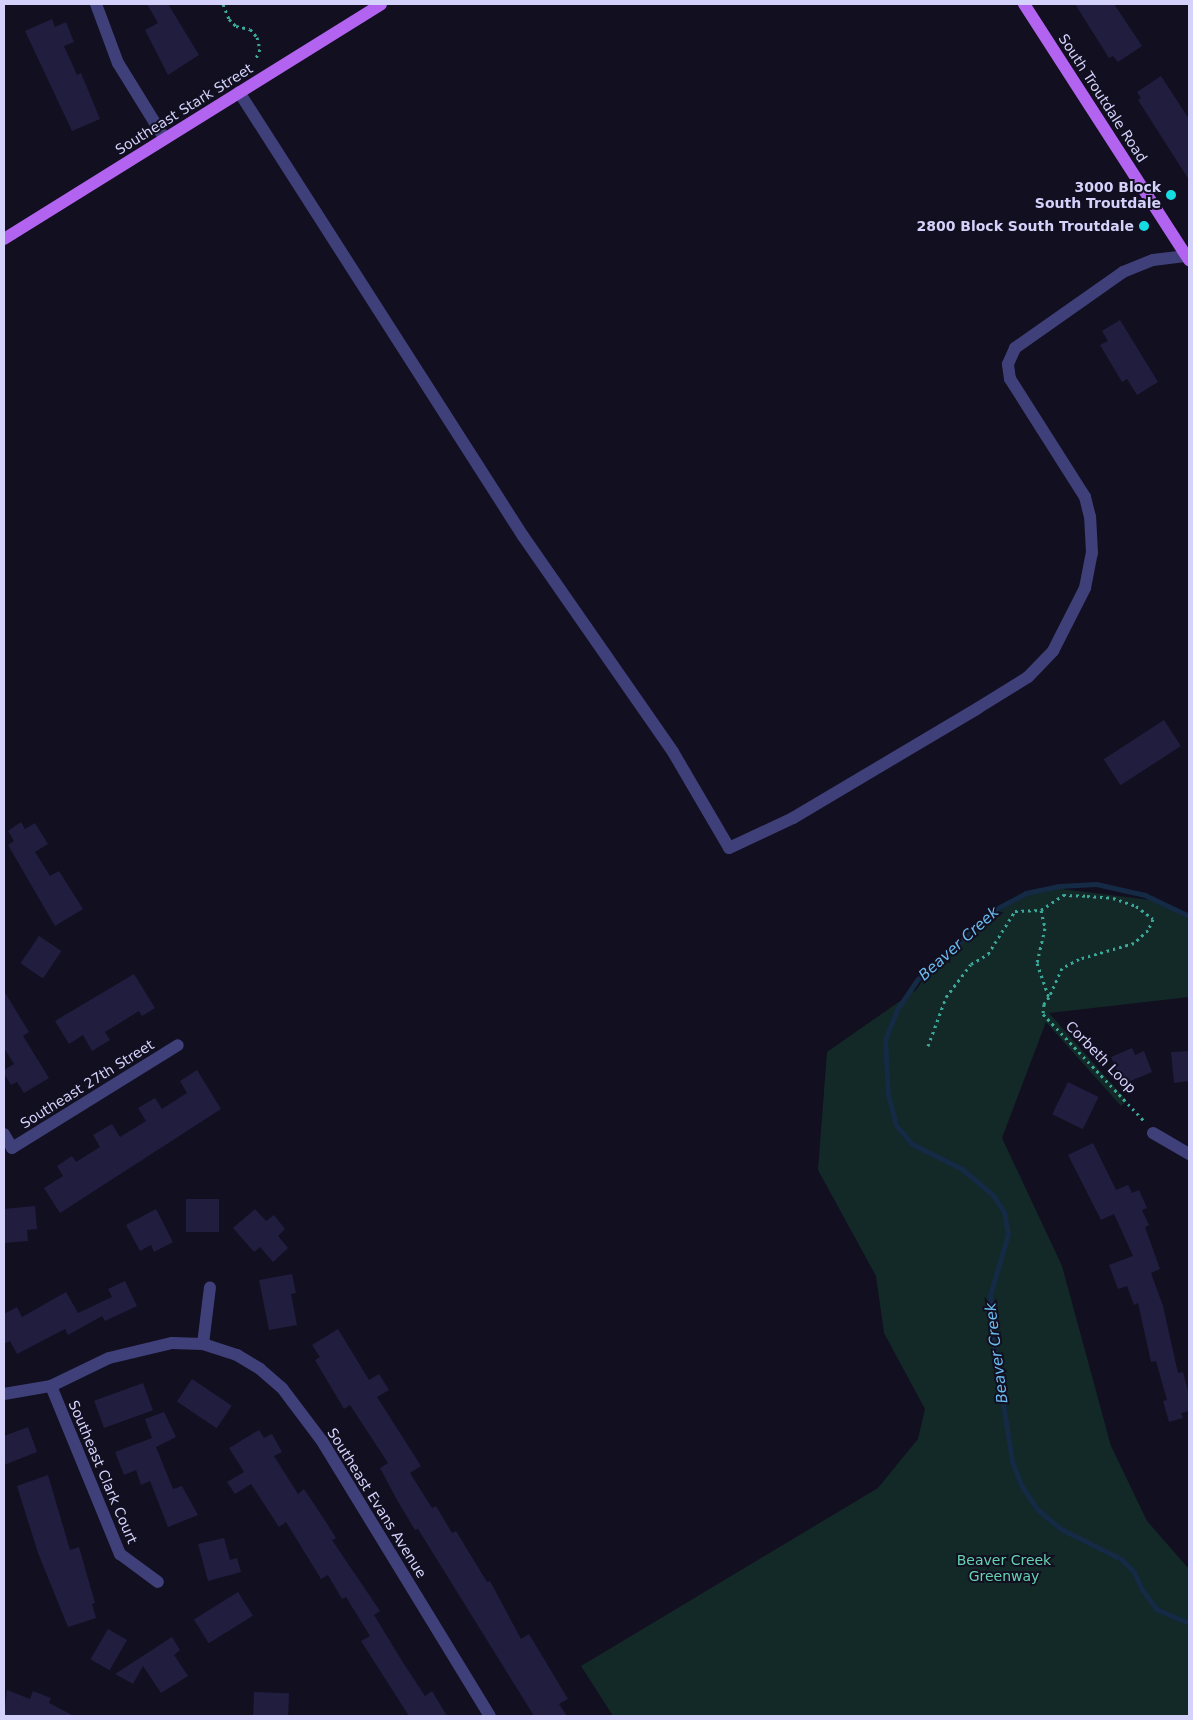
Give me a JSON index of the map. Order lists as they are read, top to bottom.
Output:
{
  "streets": {
    "main road": ["South Troutdale Road", "Southeast Stark Street"],
    "street": ["Southeast 27th Street", "Southeast Clark Court", "Southeast Evans Avenue"],
    "path": ["Corbeth Loop"]
  },
  "crossings": [
    ["Southeast Clark Court", "Southeast Evans Avenue"]
  ],
  "water": ["Beaver Creek"],
  "parks": ["Beaver Creek Greenway"],
  "places": ["3000 Block South Troutdale", "2800 Block South Troutdale"]
}
